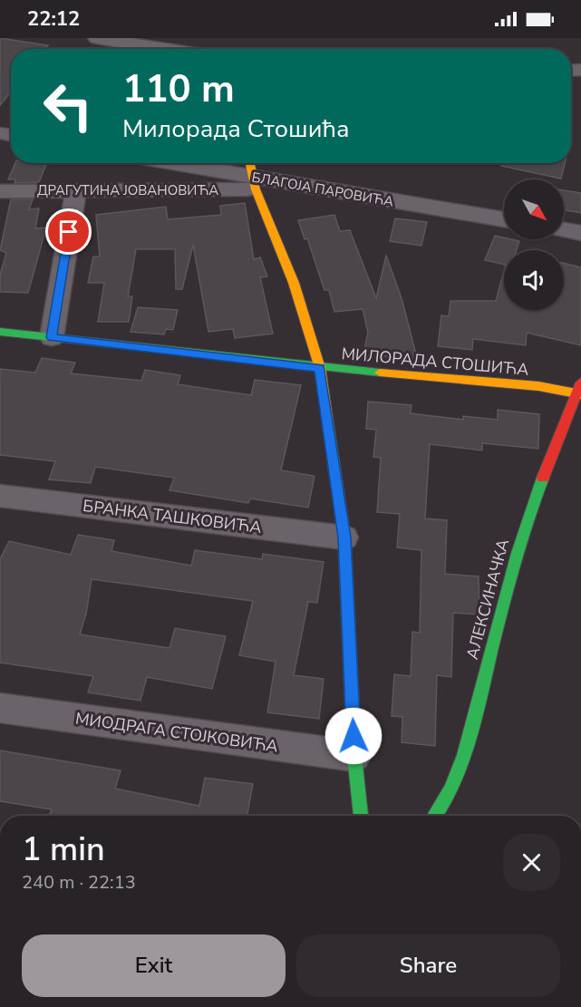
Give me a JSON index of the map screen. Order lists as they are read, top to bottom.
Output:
{
  "streets": {
    "street": [
      "БЛАГОЈА ПАРОВИЋА",
      "ДРАГУТИНА ЈОВАНОВИЋА",
      "МИЛОРАДА СТОШИЋА",
      "БРАНКА ТАШКОВИЋА",
      "АЛЕКСИНАЧКА",
      "МИОДРАГА СТОЈКОВИЋА"
    ]
  },
  "crossings": [
    ["БЛАГОЈА ПАРОВИЋА", "ДРАГУТИНА ЈОВАНОВИЋА"],
    ["МИЛОРАДА СТОШИЋА", "АЛЕКСИНАЧКА"]
  ],
  "north": "bottom right",
  "page": {
    "status": "22:12",
    "turn": ["110 m", "Милорада Стошића"],
    "heading": ["1 min", "240 m · 22:13"],
    "buttons": ["Exit", "Share"]
  }
}
